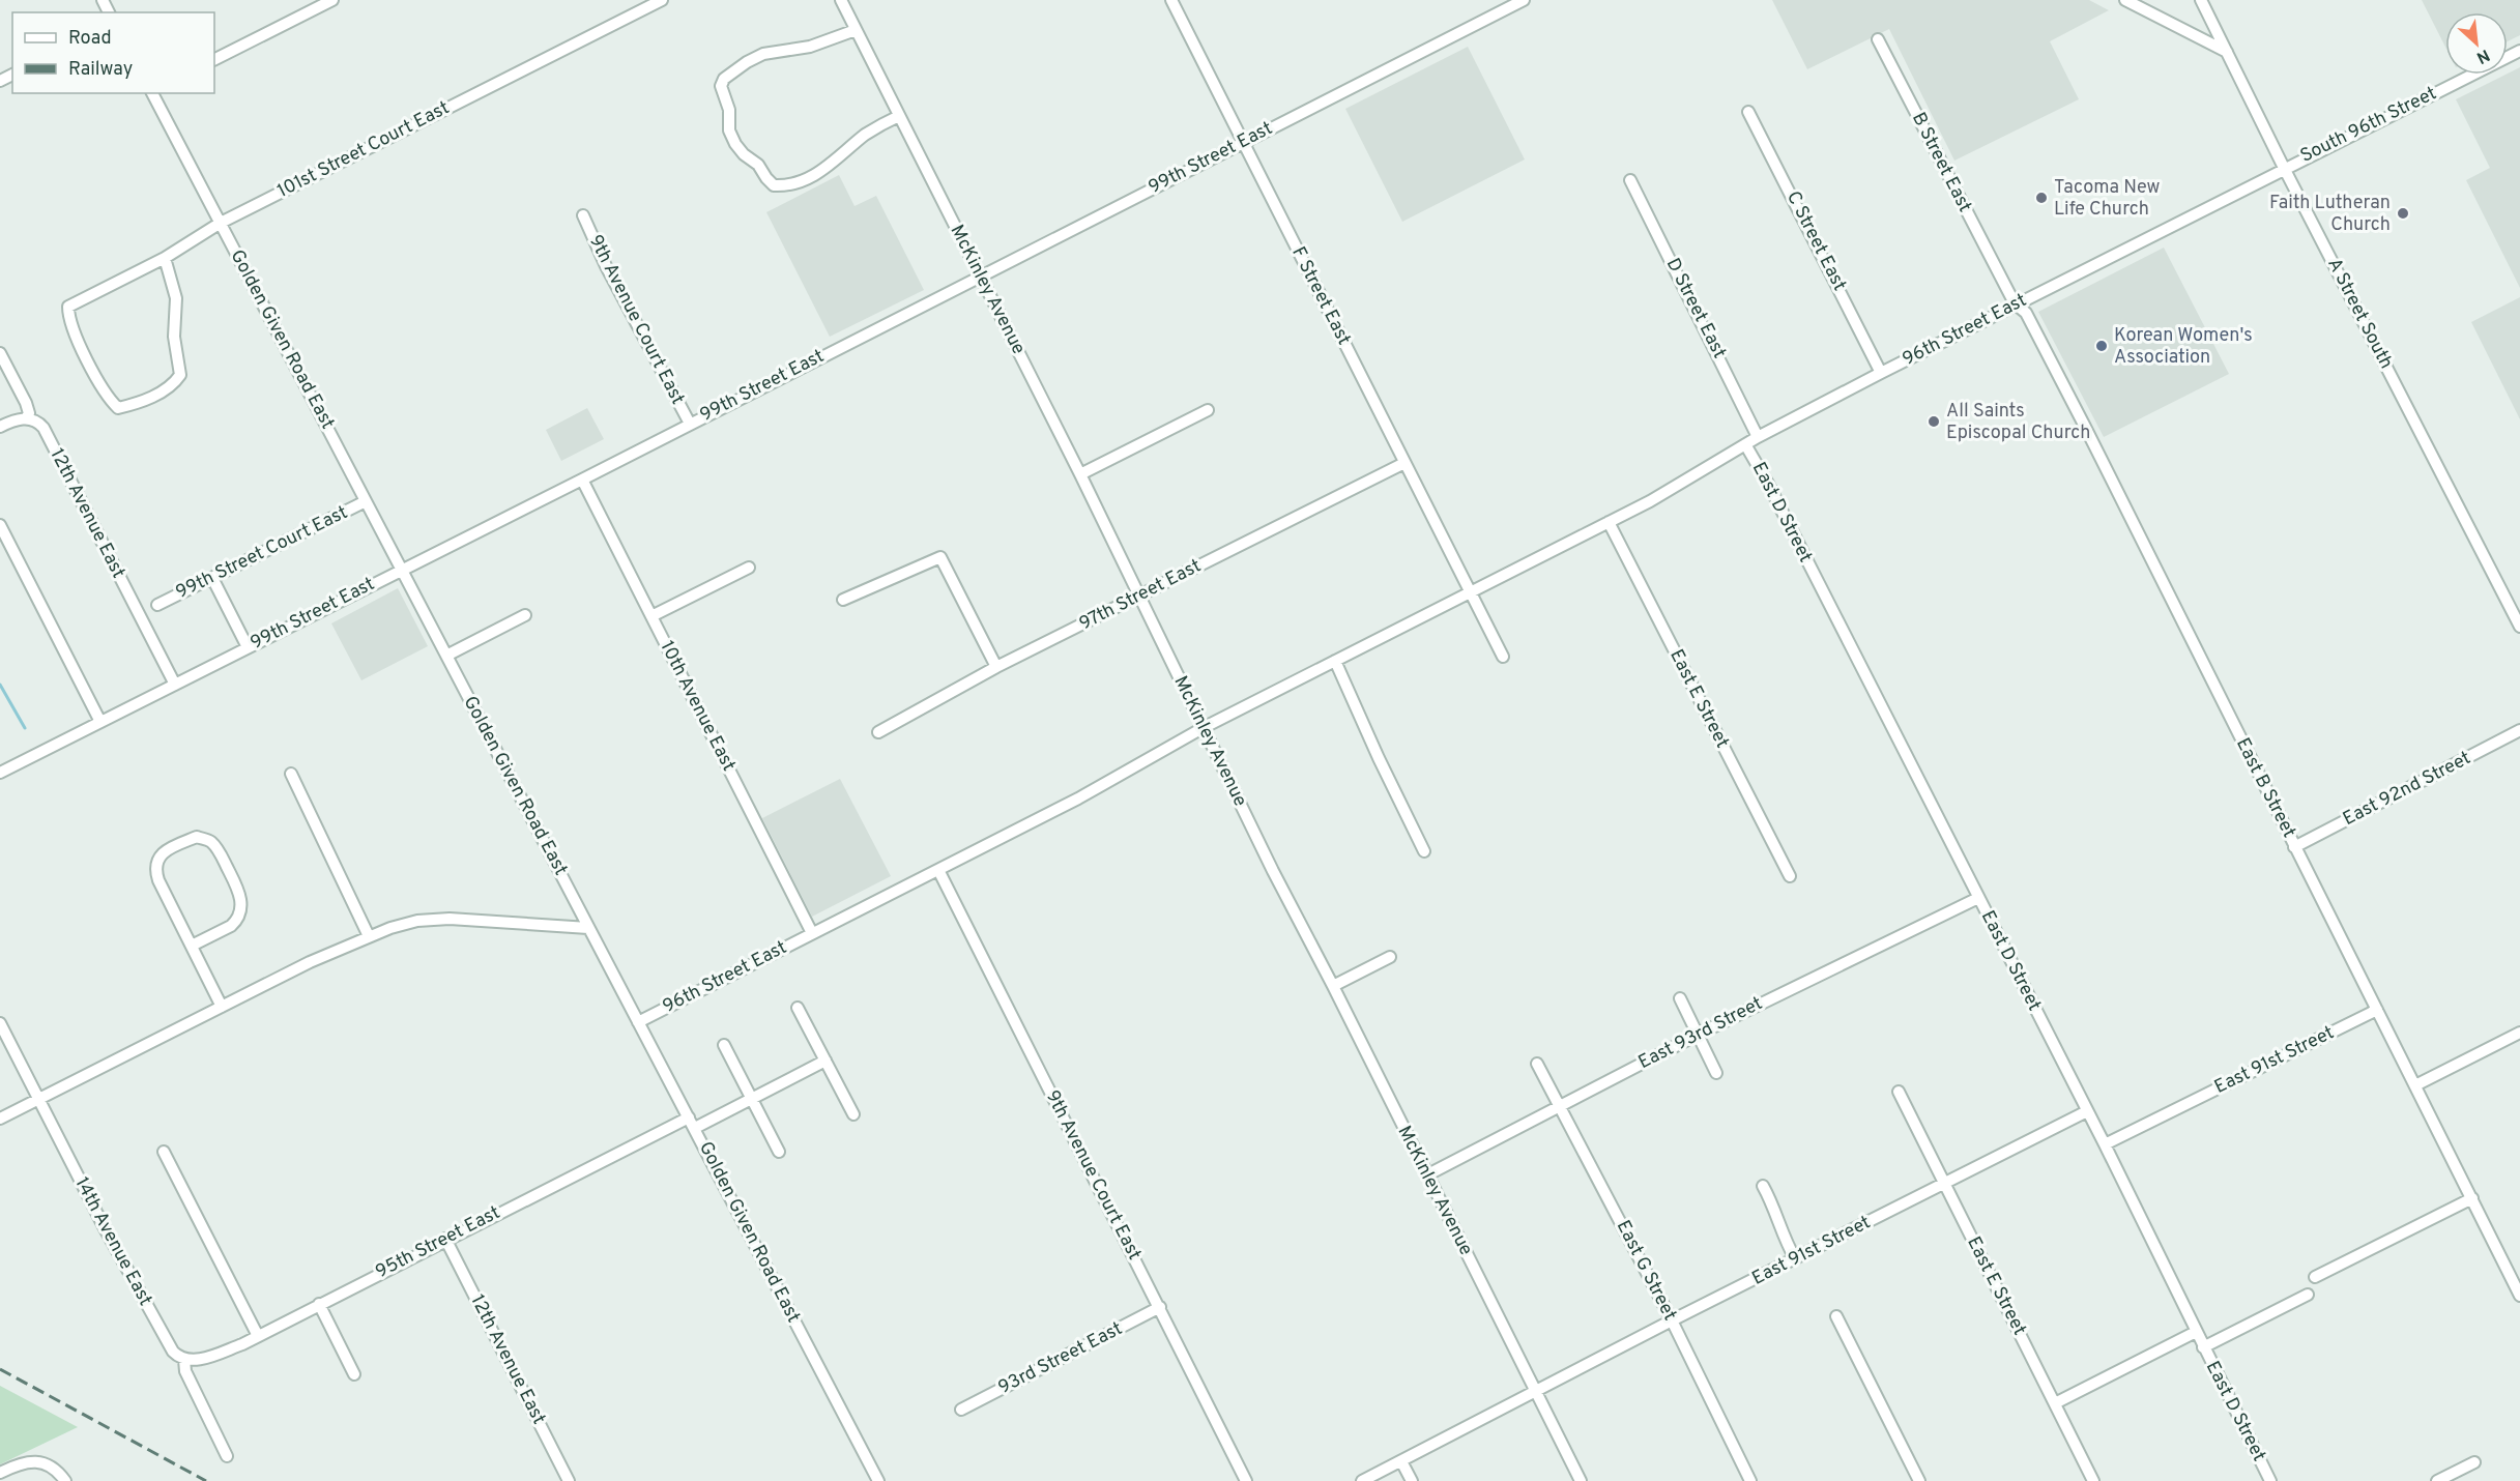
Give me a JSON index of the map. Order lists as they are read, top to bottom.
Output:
{
  "streets": {
    "street": [
      "South 96th Street",
      "101st Street Court East",
      "99th Street East",
      "B Street East",
      "C Street East",
      "McKinley Avenue",
      "F Street East",
      "D Street East",
      "A Street South",
      "9th Avenue Court East",
      "96th Street East",
      "Golden Given Road East",
      "East D Street",
      "12th Avenue East",
      "99th Street Court East",
      "97th Street East",
      "East E Street",
      "10th Avenue East",
      "East B Street",
      "East 92nd Street",
      "East 93rd Street",
      "East 91st Street",
      "14th Avenue East",
      "95th Street East",
      "East G Street",
      "93rd Street East"
    ]
  },
  "crossings": [
    ["South 96th Street", "A Street South"],
    ["South 96th Street", "96th Street East"],
    ["101st Street Court East", "Golden Given Road East"],
    ["99th Street East", "McKinley Avenue"],
    ["99th Street East", "F Street East"],
    ["99th Street East", "9th Avenue Court East"],
    ["99th Street East", "Golden Given Road East"],
    ["99th Street East", "12th Avenue East"],
    ["99th Street East", "10th Avenue East"],
    ["B Street East", "East B Street"],
    ["C Street East", "96th Street East"],
    ["McKinley Avenue", "96th Street East"],
    ["McKinley Avenue", "97th Street East"],
    ["McKinley Avenue", "East 93rd Street"],
    ["McKinley Avenue", "East 91st Street"],
    ["F Street East", "96th Street East"],
    ["F Street East", "97th Street East"],
    ["D Street East", "96th Street East"],
    ["A Street South", "96th Street East"],
    ["9th Avenue Court East", "96th Street East"],
    ["9th Avenue Court East", "93rd Street East"],
    ["96th Street East", "Golden Given Road East"],
    ["96th Street East", "East D Street"],
    ["96th Street East", "East E Street"],
    ["96th Street East", "10th Avenue East"],
    ["96th Street East", "East B Street"],
    ["Golden Given Road East", "99th Street Court East"],
    ["Golden Given Road East", "95th Street East"],
    ["East D Street", "East 93rd Street"],
    ["East D Street", "East 91st Street"],
    ["12th Avenue East", "95th Street East"],
    ["East E Street", "East 91st Street"],
    ["East B Street", "East 92nd Street"],
    ["East B Street", "East 91st Street"],
    ["East 93rd Street", "East G Street"],
    ["East 91st Street", "East G Street"],
    ["14th Avenue East", "95th Street East"]
  ],
  "places": [
    "Tacoma New Life Church",
    "Faith Lutheran Church",
    "Korean Women's Association",
    "All Saints Episcopal Church"
  ],
  "legend": ["Road", "Railway"],
  "north": "bottom right"
}
